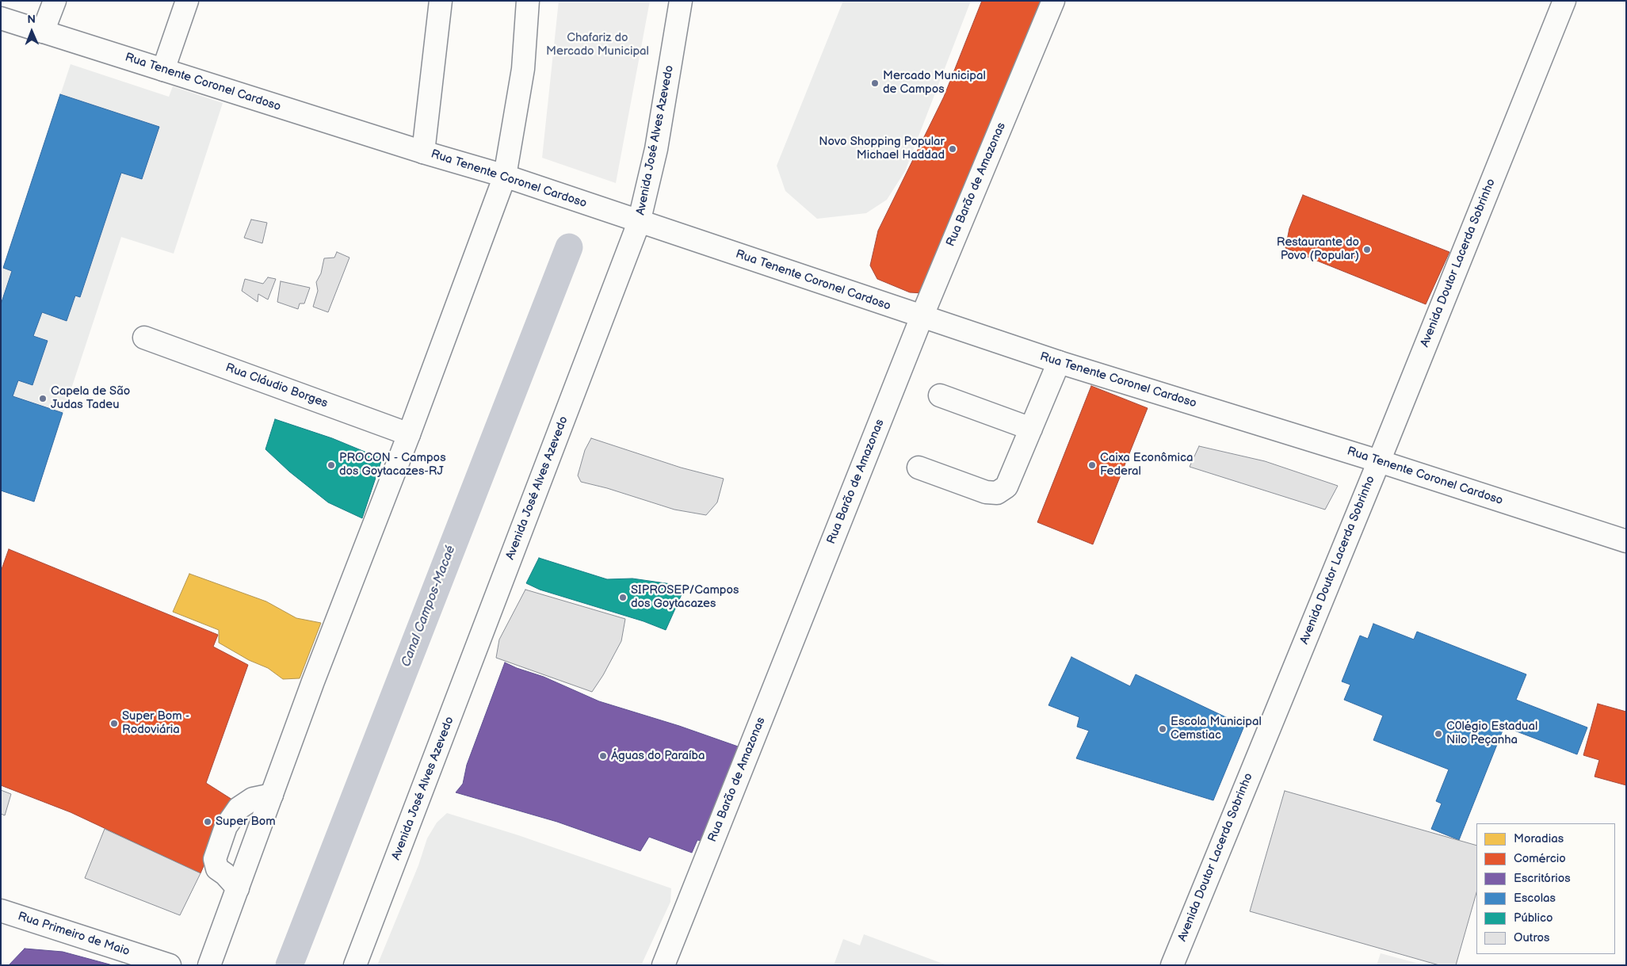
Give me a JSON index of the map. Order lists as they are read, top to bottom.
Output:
{
  "streets": {
    "main road": [
      "Rua Tenente Coronel Cardoso",
      "Avenida José Alves Azevedo",
      "Rua Barão de Amazonas",
      "Avenida Doutor Lacerda Sobrinho",
      "Rua Cláudio Borges",
      "Rua Primeiro de Maio"
    ]
  },
  "crossings": [
    ["Rua Tenente Coronel Cardoso", "Avenida José Alves Azevedo"],
    ["Rua Tenente Coronel Cardoso", "Rua Barão de Amazonas"],
    ["Rua Tenente Coronel Cardoso", "Avenida Doutor Lacerda Sobrinho"]
  ],
  "water": ["Canal Campos-Macaé"],
  "parks": ["Chafariz do Mercado Municipal"],
  "places": [
    "Mercado Municipal de Campos",
    "Novo Shopping Popular Michael Haddad",
    "Restaurante do Povo (Popular)",
    "Capela de São Judas Tadeu",
    "PROCON - Campos dos Goytacazes-RJ",
    "Caixa Econômica Federal",
    "SIPROSEP/Campos dos Goytacazes",
    "Super Bom - Rodoviária",
    "Escola Municipal Cemstiac",
    "C0légio Estadual Nilo Peçanha",
    "Águas do Paraíba",
    "Super Bom"
  ],
  "legend": [
    "Moradias",
    "Comércio",
    "Escritórios",
    "Escolas",
    "Público",
    "Outros"
  ],
  "north": "top"
}
